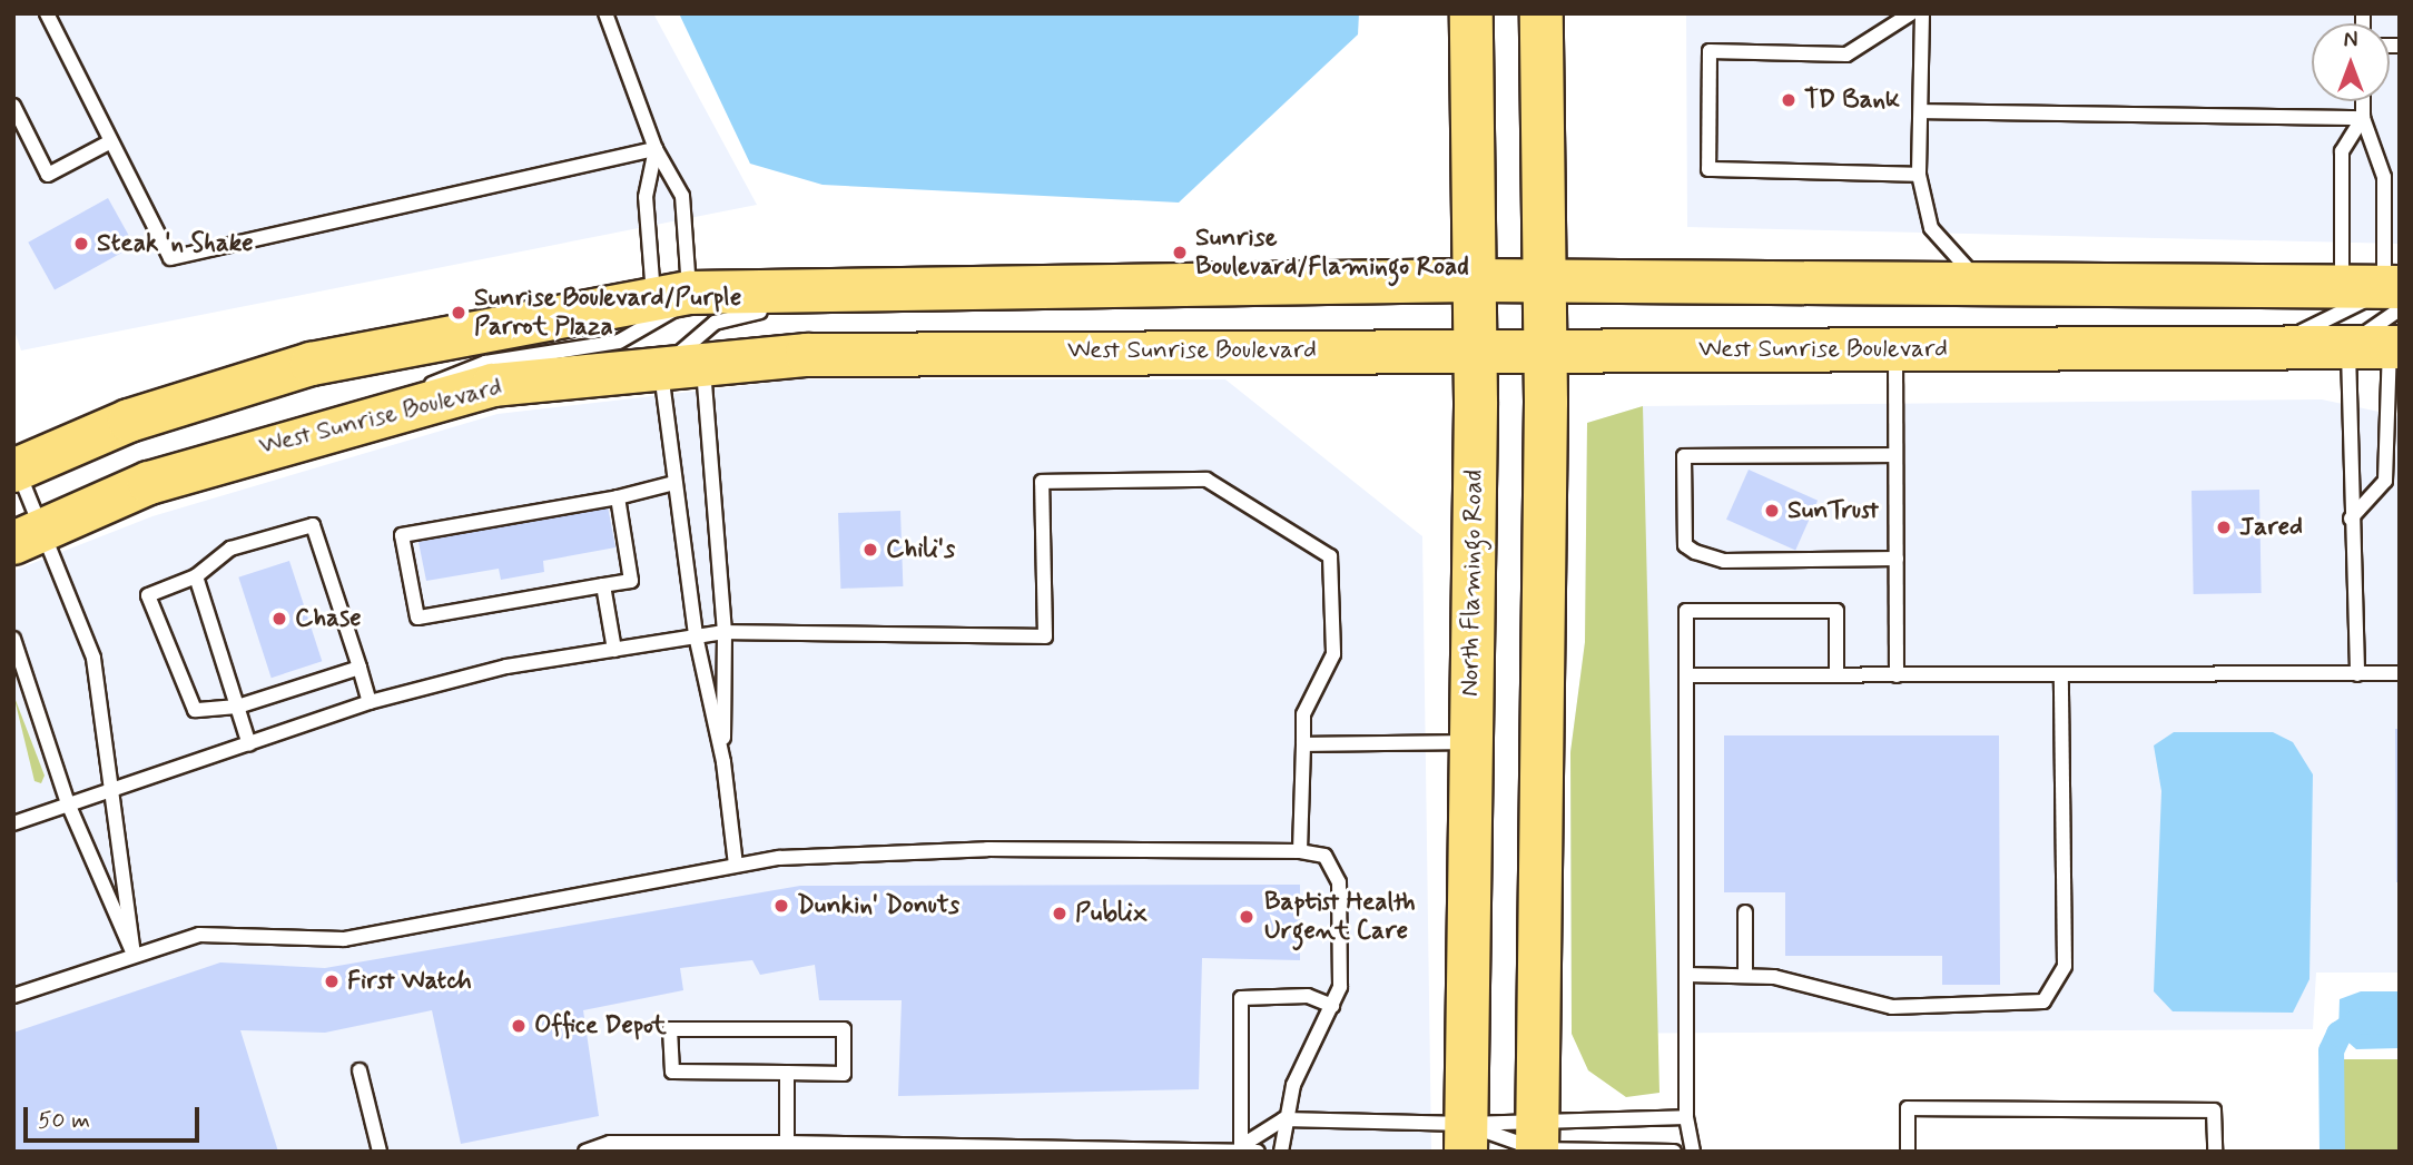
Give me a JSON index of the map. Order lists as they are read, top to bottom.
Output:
{
  "streets": {
    "highway": ["West Sunrise Boulevard", "North Flamingo Road"]
  },
  "crossings": [
    ["West Sunrise Boulevard", "North Flamingo Road"]
  ],
  "places": [
    "TD Bank",
    "Steak 'n Shake",
    "Sunrise Boulevard/Flamingo Road",
    "Sunrise Boulevard/Purple Parrot Plaza",
    "SunTrust",
    "Jared",
    "Chili's",
    "Chase",
    "Dunkin' Donuts",
    "Publix",
    "Baptist Health Urgent Care",
    "First Watch",
    "Office Depot"
  ],
  "scale_bar": "50 m",
  "north": "top"
}
